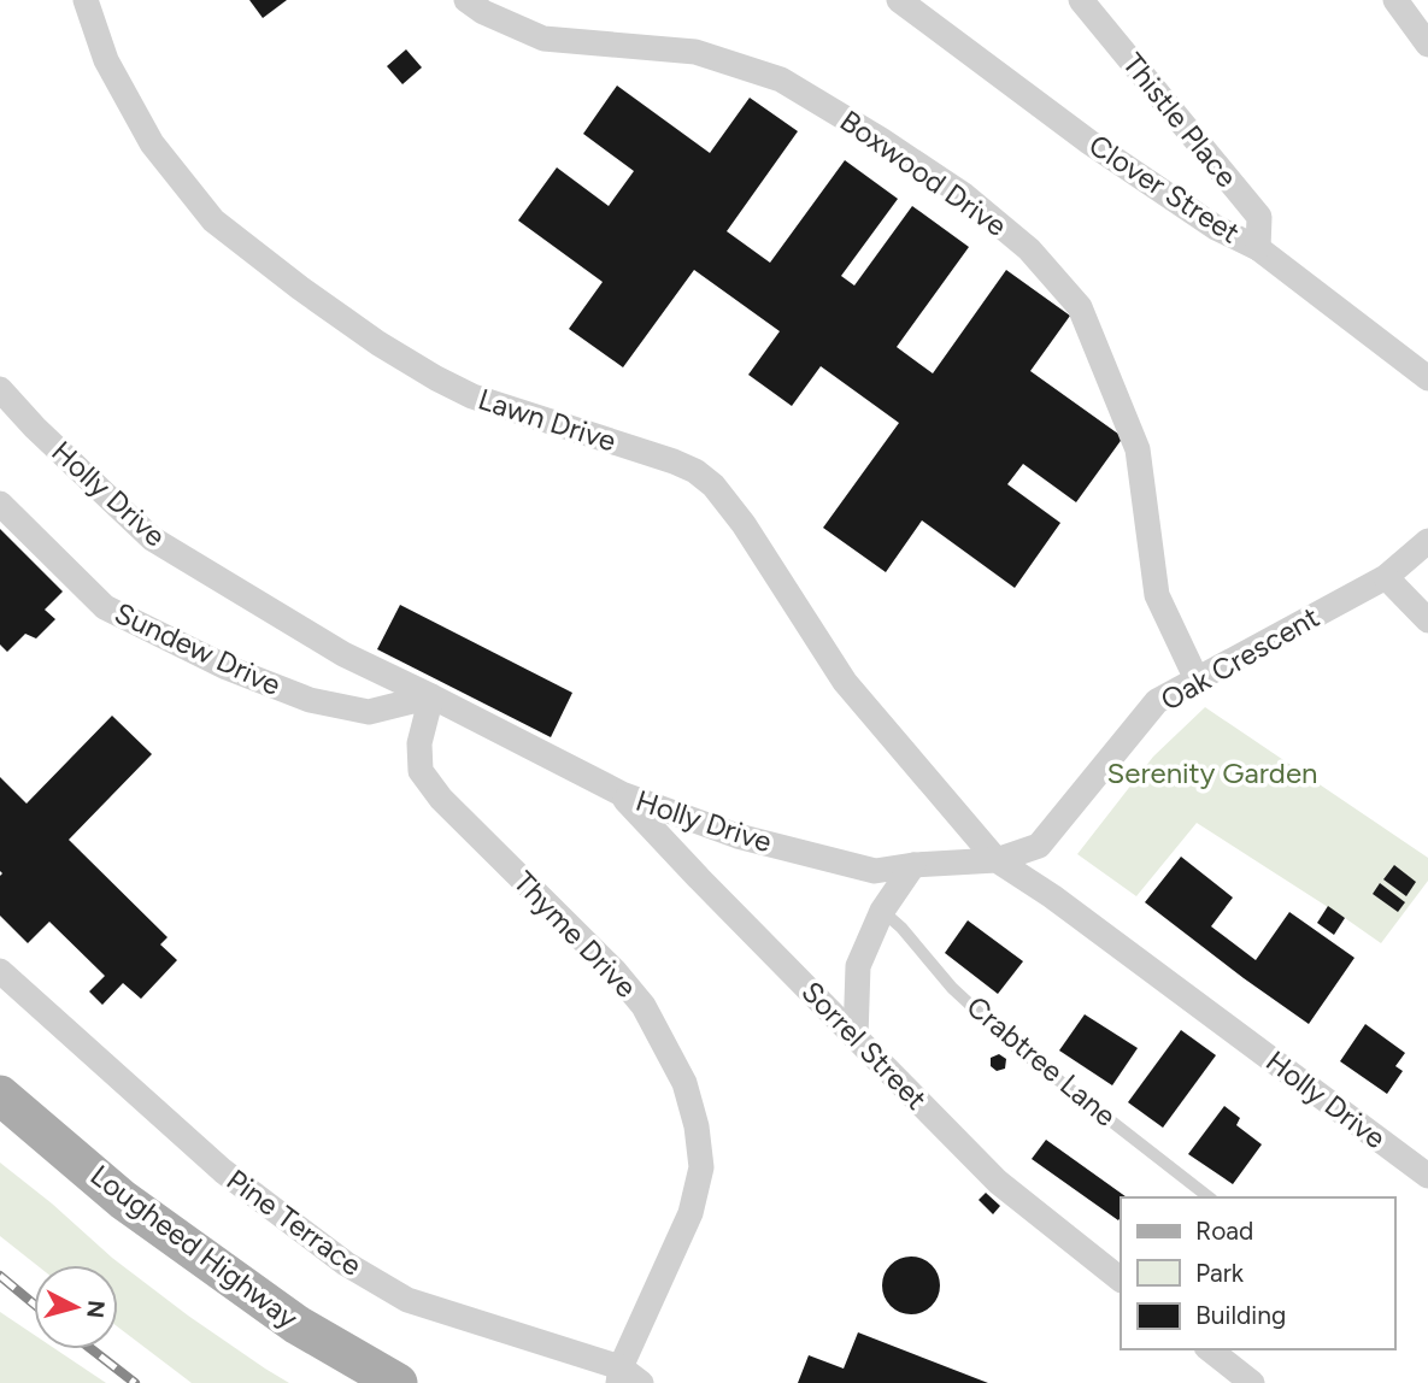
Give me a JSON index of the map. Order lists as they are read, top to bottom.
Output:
{
  "streets": {
    "main road": ["Lougheed Highway"],
    "street": [
      "Thistle Place",
      "Boxwood Drive",
      "Clover Street",
      "Lawn Drive",
      "Holly Drive",
      "Sundew Drive",
      "Oak Crescent",
      "Thyme Drive",
      "Sorrel Street",
      "Pine Terrace"
    ],
    "lane": ["Crabtree Lane"]
  },
  "crossings": [
    ["Thistle Place", "Clover Street"],
    ["Boxwood Drive", "Oak Crescent"],
    ["Lawn Drive", "Holly Drive"],
    ["Lawn Drive", "Oak Crescent"],
    ["Holly Drive", "Sundew Drive"],
    ["Holly Drive", "Oak Crescent"],
    ["Holly Drive", "Thyme Drive"],
    ["Holly Drive", "Sorrel Street"],
    ["Sundew Drive", "Thyme Drive"],
    ["Thyme Drive", "Pine Terrace"]
  ],
  "parks": ["Serenity Garden"],
  "legend": ["Road", "Park", "Building"],
  "north": "right"
}
